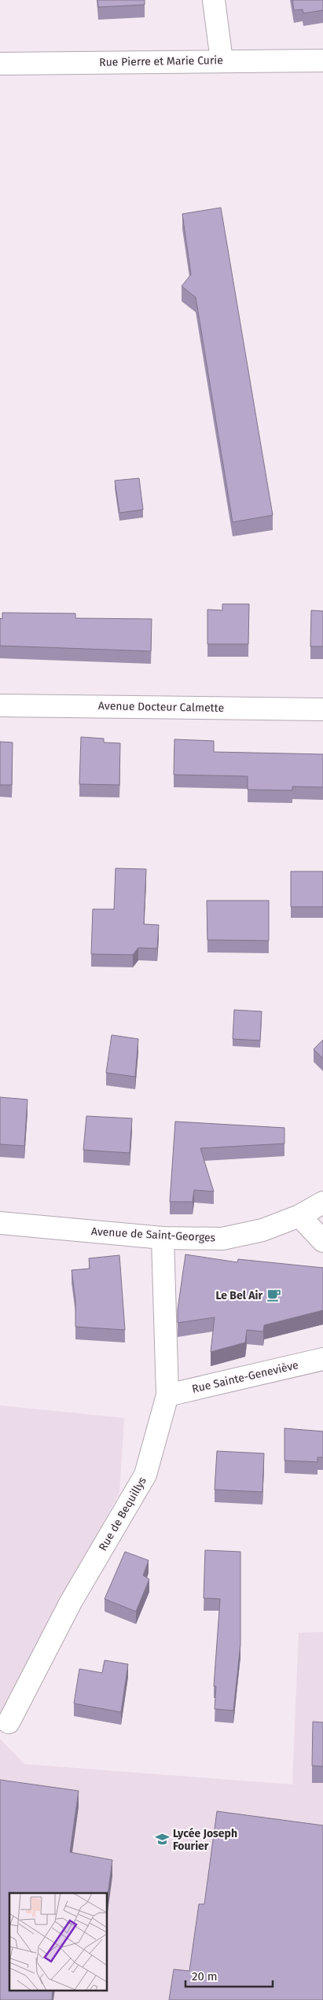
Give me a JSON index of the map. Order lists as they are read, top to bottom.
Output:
{
  "streets": {
    "street": [
      "Rue Pierre et Marie Curie",
      "Avenue Docteur Calmette",
      "Avenue de Saint-Georges",
      "Rue Sainte-Geneviève",
      "Rue de Bequillys"
    ]
  },
  "crossings": [
    ["Avenue de Saint-Georges", "Rue de Bequillys"],
    ["Rue Sainte-Geneviève", "Rue de Bequillys"]
  ],
  "places": {
    "cafe": ["Le Bel Air"],
    "school or university": ["Lycée Joseph Fourier"]
  },
  "scale_bar": "20 m"
}
